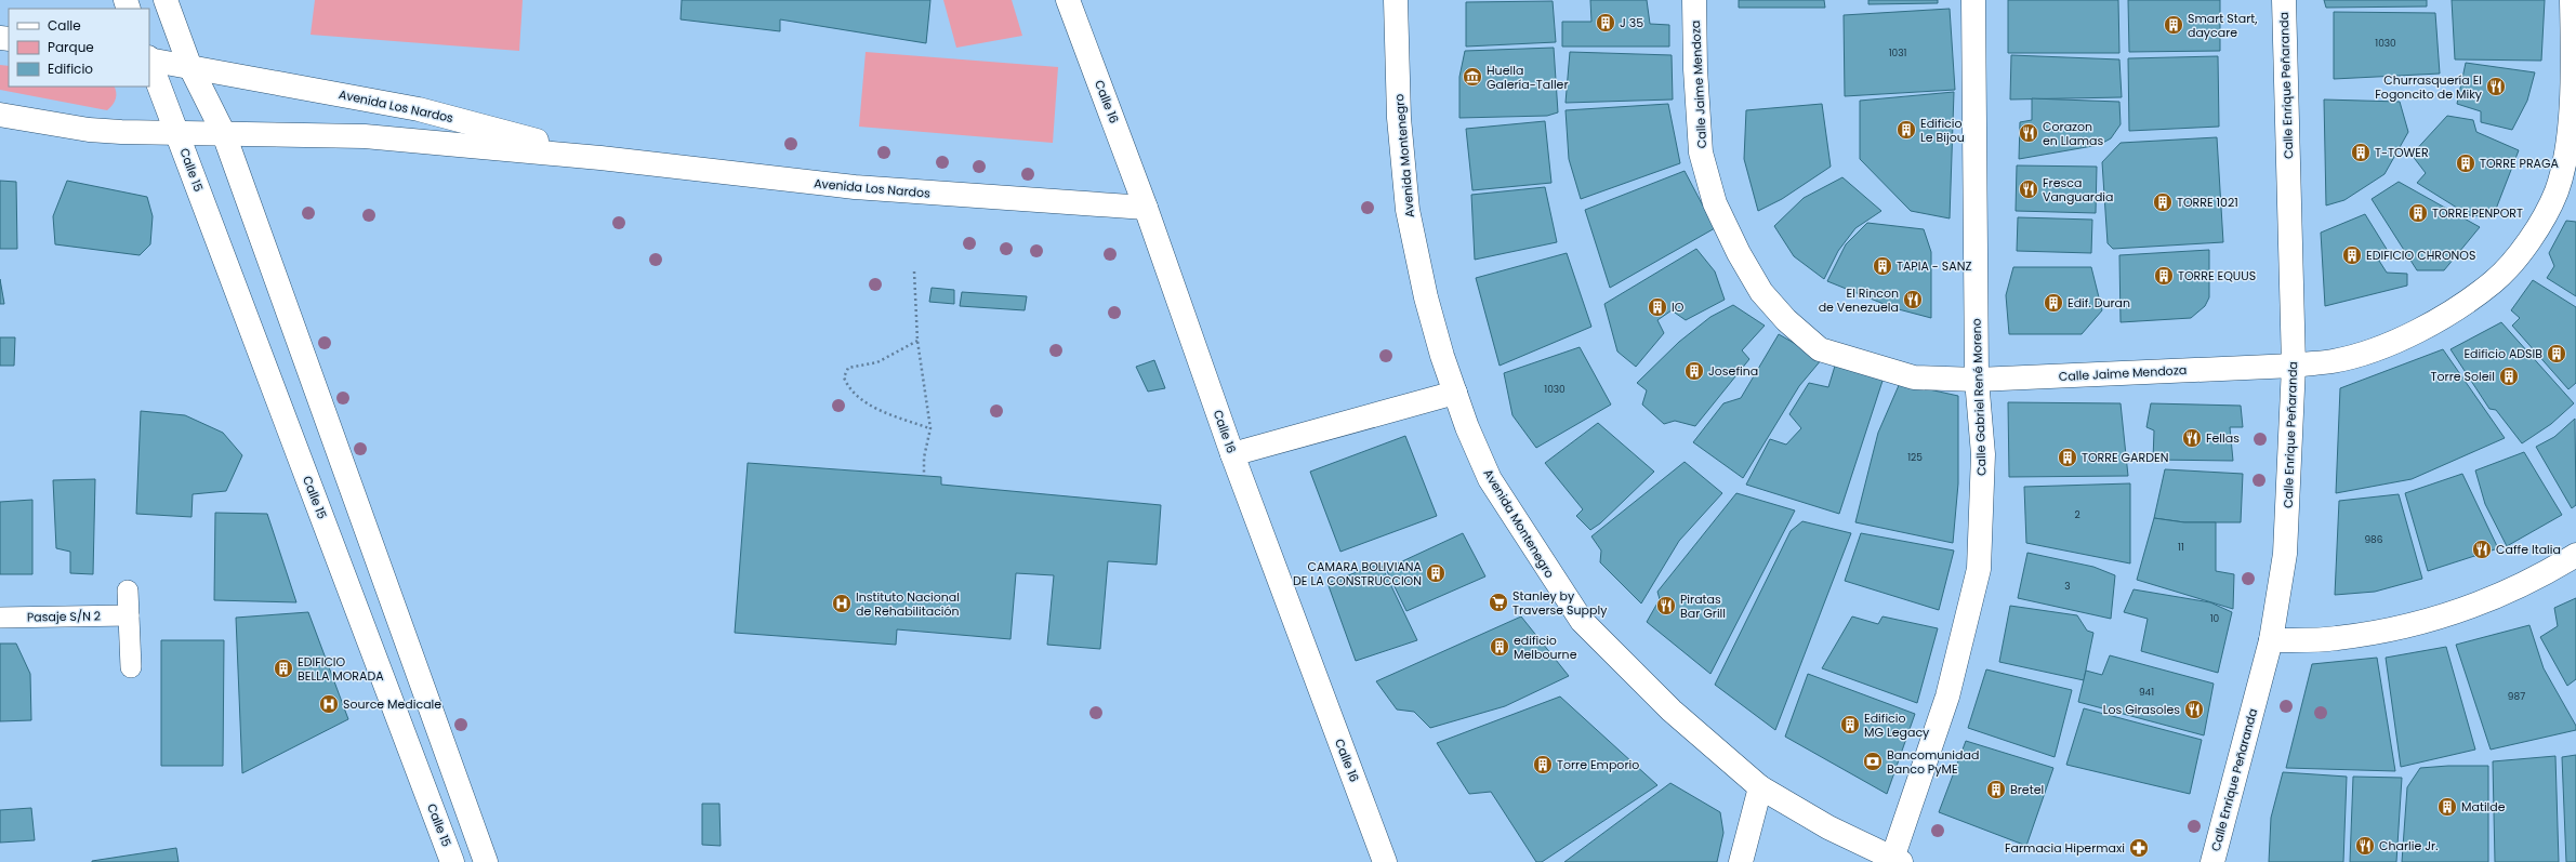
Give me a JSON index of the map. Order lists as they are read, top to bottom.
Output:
{
  "streets": {
    "street": [
      "Calle Jaime Mendoza",
      "Calle Enrique Peñaranda",
      "Calle 16",
      "Avenida Los Nardos",
      "Avenida Montenegro",
      "Calle 15",
      "Calle Gabriel René Moreno"
    ],
    "lane": ["Pasaje S/N 2"]
  },
  "crossings": [
    ["Calle Jaime Mendoza", "Calle Enrique Peñaranda"],
    ["Calle Jaime Mendoza", "Calle Gabriel René Moreno"],
    ["Calle 16", "Avenida Los Nardos"],
    ["Avenida Los Nardos", "Calle 15"],
    ["Avenida Montenegro", "Calle Gabriel René Moreno"]
  ],
  "places": {
    "building": [
      "J 35",
      "Smart Start, daycare",
      "Edificio Le Bijou",
      "T-TOWER",
      "TORRE PRAGA",
      "TORRE 1021",
      "TORRE PENPORT",
      "EDIFICIO CHRONOS",
      "TAPIA - SANZ",
      "TORRE EQUUS",
      "Edif. Duran",
      "IO",
      "Edificio ADSIB",
      "Josefina",
      "Torre Soleil",
      "TORRE GARDEN",
      "CAMARA BOLIVIANA DE LA CONSTRUCCION",
      "edificio Melbourne",
      "EDIFICIO BELLA MORADA",
      "Edificio MG Legacy",
      "Torre Emporio",
      "Bretel",
      "Matilde"
    ],
    "museum": ["Huella Galería-Taller"],
    "restaurant": [
      "Churrasquería El Fogoncito de Miky",
      "Corazon en Llamas",
      "Fresca Vanguardia",
      "El Rincon de Venezuela",
      "Fellas",
      "Caffe Italia",
      "Piratas Bar Grill",
      "Los Girasoles",
      "Charlie Jr."
    ],
    "supermarket": ["Stanley by Traverse Supply"],
    "hospital": ["Instituto Nacional de Rehabilitación", "Source Medicale"],
    "bank": ["Bancomunidad Banco PyME"],
    "pharmacy": ["Farmacia Hipermaxi"]
  },
  "house_numbers": [
    "1030",
    "1031",
    "1030",
    "125",
    "2",
    "986",
    "11",
    "3",
    "10",
    "941",
    "987"
  ],
  "legend": ["Calle", "Parque", "Edificio"]
}
